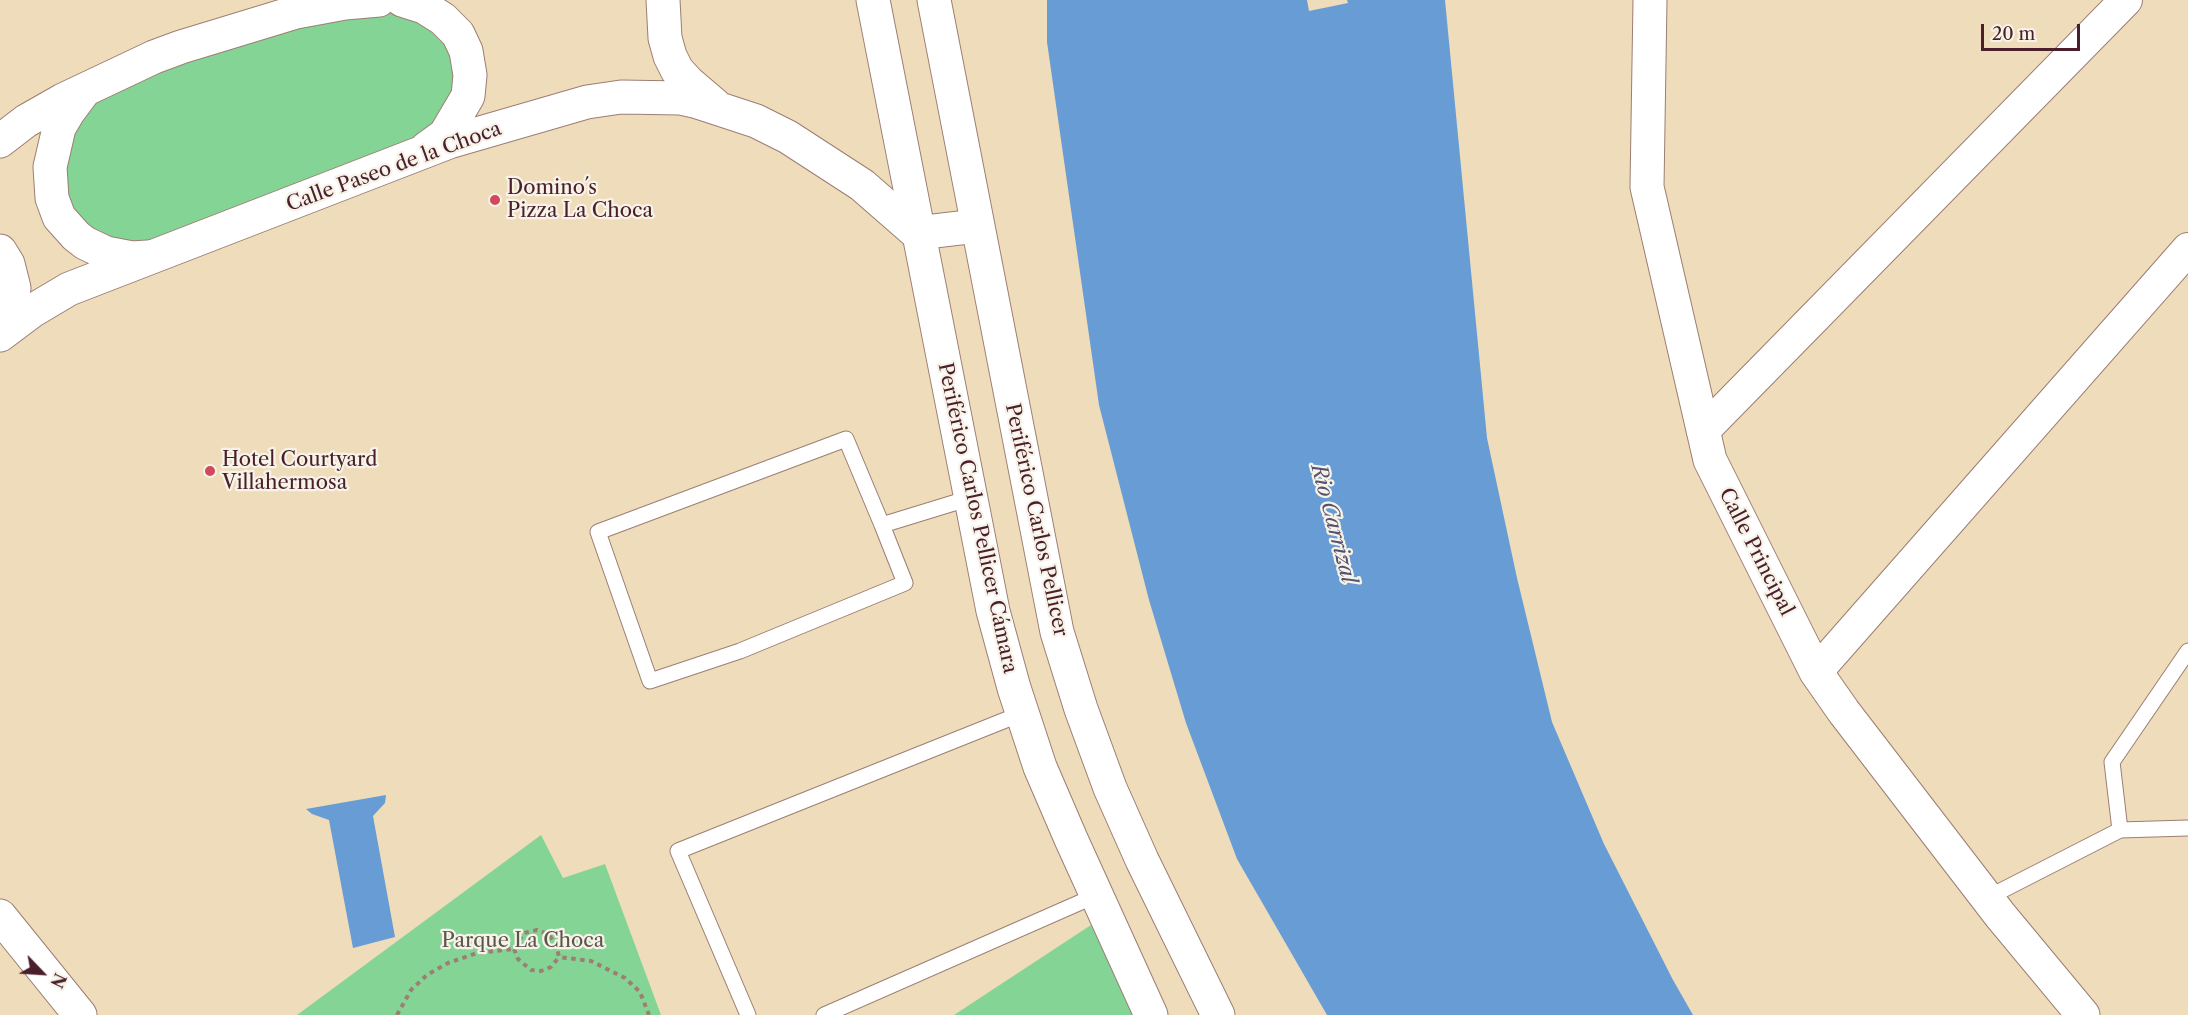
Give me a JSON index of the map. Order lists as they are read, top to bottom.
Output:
{
  "streets": {
    "main road": [
      "Calle Paseo de la Choca",
      "Periférico Carlos Pellicer Cámara",
      "Periférico Carlos Pellicer",
      "Calle Principal"
    ]
  },
  "crossings": [
    ["Calle Paseo de la Choca", "Periférico Carlos Pellicer Cámara"]
  ],
  "water": ["Rio Carrizal"],
  "parks": ["Parque La Choca"],
  "places": ["Domino´s Pizza La Choca", "Hotel Courtyard Villahermosa"],
  "scale_bar": "20 m",
  "north": "bottom right"
}
